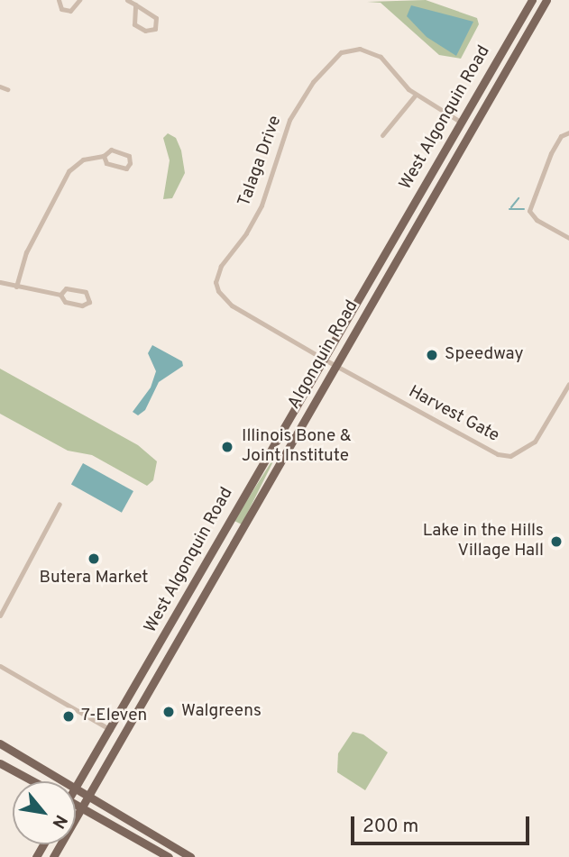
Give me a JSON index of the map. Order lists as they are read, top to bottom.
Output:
{
  "streets": {
    "main road": ["West Algonquin Road", "Algonquin Road"],
    "street": ["Talaga Drive", "Harvest Gate"]
  },
  "crossings": [
    ["West Algonquin Road", "Talaga Drive"],
    ["Talaga Drive", "Algonquin Road"],
    ["Talaga Drive", "Harvest Gate"],
    ["Algonquin Road", "Harvest Gate"]
  ],
  "places": [
    "Speedway",
    "Illinois Bone & Joint Institute",
    "Lake in the Hills Village Hall",
    "Butera Market",
    "Walgreens",
    "7-Eleven"
  ],
  "scale_bar": "200 m",
  "north": "bottom right"
}
